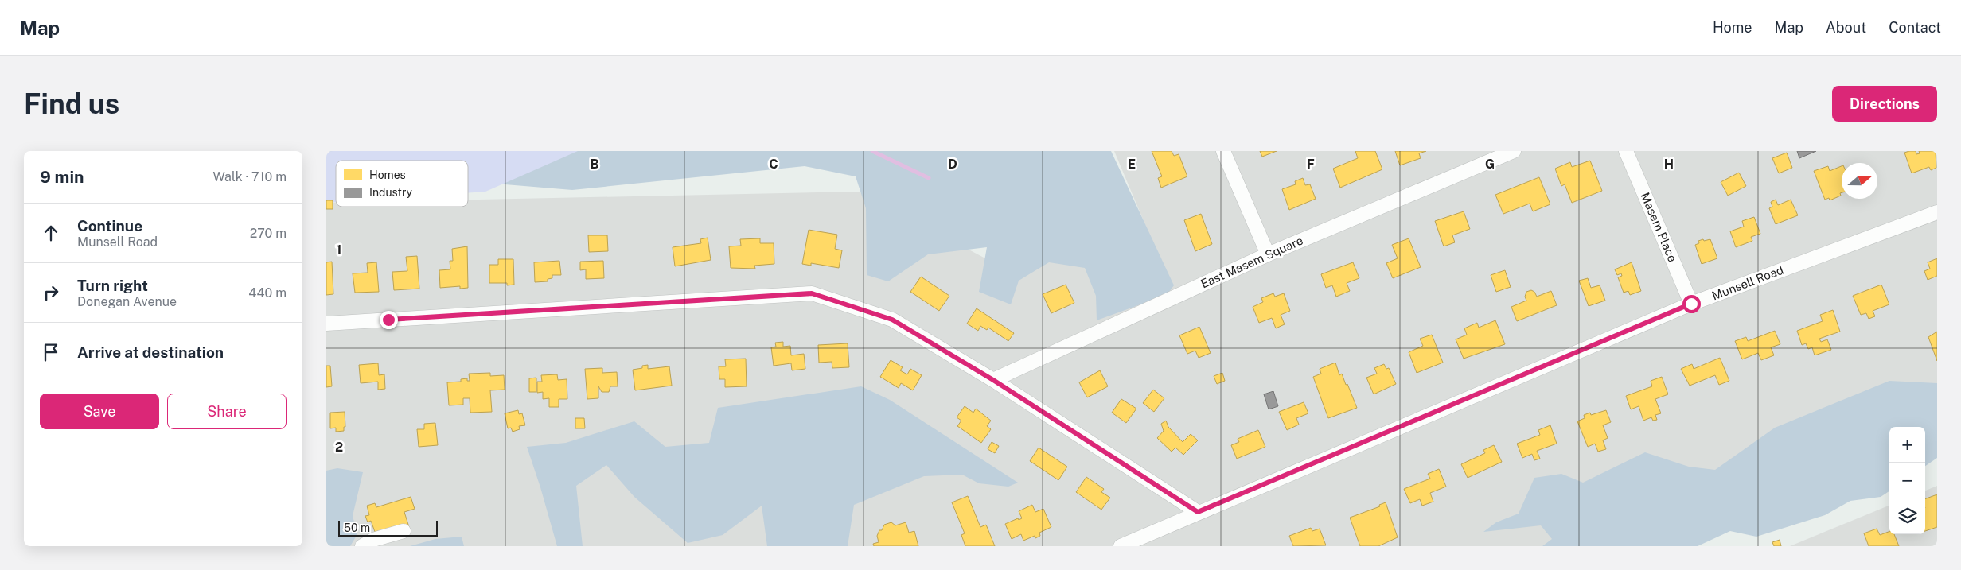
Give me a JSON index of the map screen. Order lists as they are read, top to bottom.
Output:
{
  "streets": {
    "street": ["Masem Place", "East Masem Square", "Munsell Road"]
  },
  "crossings": [
    ["Masem Place", "Munsell Road"]
  ],
  "legend": ["Homes", "Industry"],
  "scale_bar": "50 m",
  "north": "right",
  "page": {
    "header": "Map",
    "nav": [
      "Home",
      "Map",
      "About",
      "Contact"
    ],
    "buttons": [
      "Directions",
      ["Save", "Share"]
    ],
    "title": "Find us",
    "heading": ["9 min", "Walk · 710 m"],
    "list": [
      ["Continue", "Munsell Road", "270 m"],
      ["Turn right", "Donegan Avenue", "440 m"],
      "Arrive at destination"
    ],
    "map_buttons": ["+", "−"],
    "scale": "50 m"
  },
  "grid": {
    "columns": [
      "B",
      "C",
      "D",
      "E",
      "F",
      "G",
      "H"
    ],
    "rows": ["1", "2"]
  }
}
